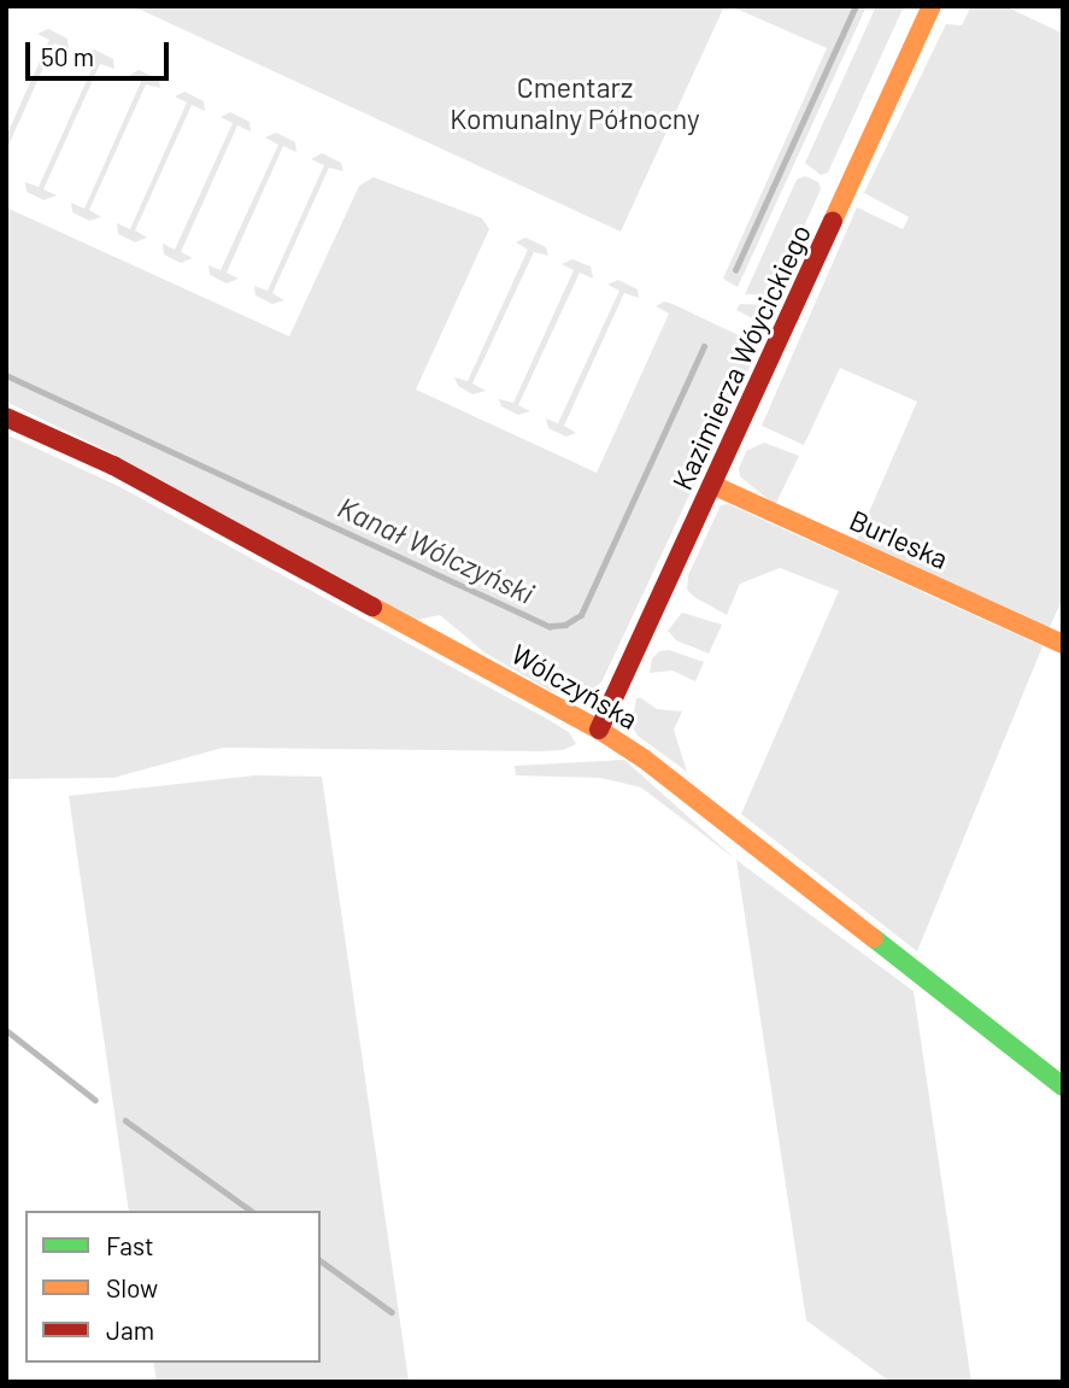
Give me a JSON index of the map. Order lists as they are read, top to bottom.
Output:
{
  "streets": {
    "street": ["Kazimierza Wóycickiego", "Burleska", "Wólczyńska"]
  },
  "crossings": [
    ["Kazimierza Wóycickiego", "Burleska"],
    ["Kazimierza Wóycickiego", "Wólczyńska"]
  ],
  "water": ["Kanał Wólczyński"],
  "parks": ["Cmentarz Komunalny Północny"],
  "legend": ["Fast", "Slow", "Jam"],
  "scale_bar": "50 m"
}
